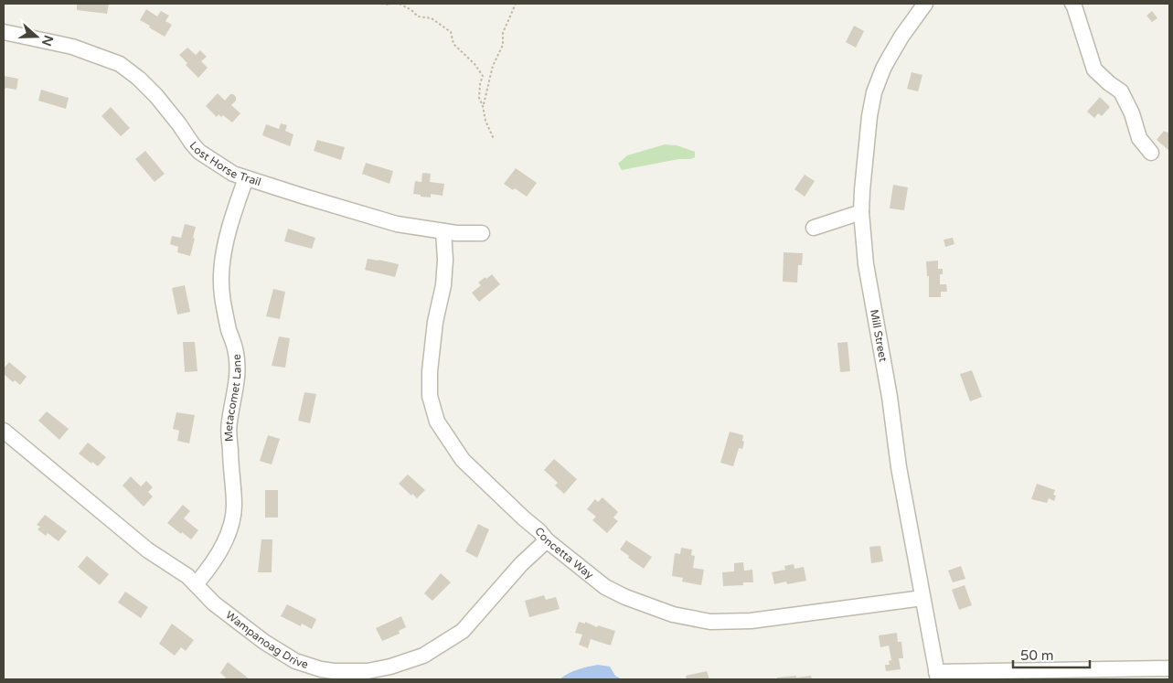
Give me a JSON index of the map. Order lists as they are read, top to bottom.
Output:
{
  "streets": {
    "street": [
      "Lost Horse Trail",
      "Mill Street",
      "Metacomet Lane",
      "Concetta Way",
      "Wampanoag Drive"
    ]
  },
  "crossings": [
    ["Lost Horse Trail", "Metacomet Lane"],
    ["Lost Horse Trail", "Concetta Way"],
    ["Mill Street", "Concetta Way"],
    ["Metacomet Lane", "Wampanoag Drive"],
    ["Concetta Way", "Wampanoag Drive"]
  ],
  "scale_bar": "50 m",
  "north": "right"
}
